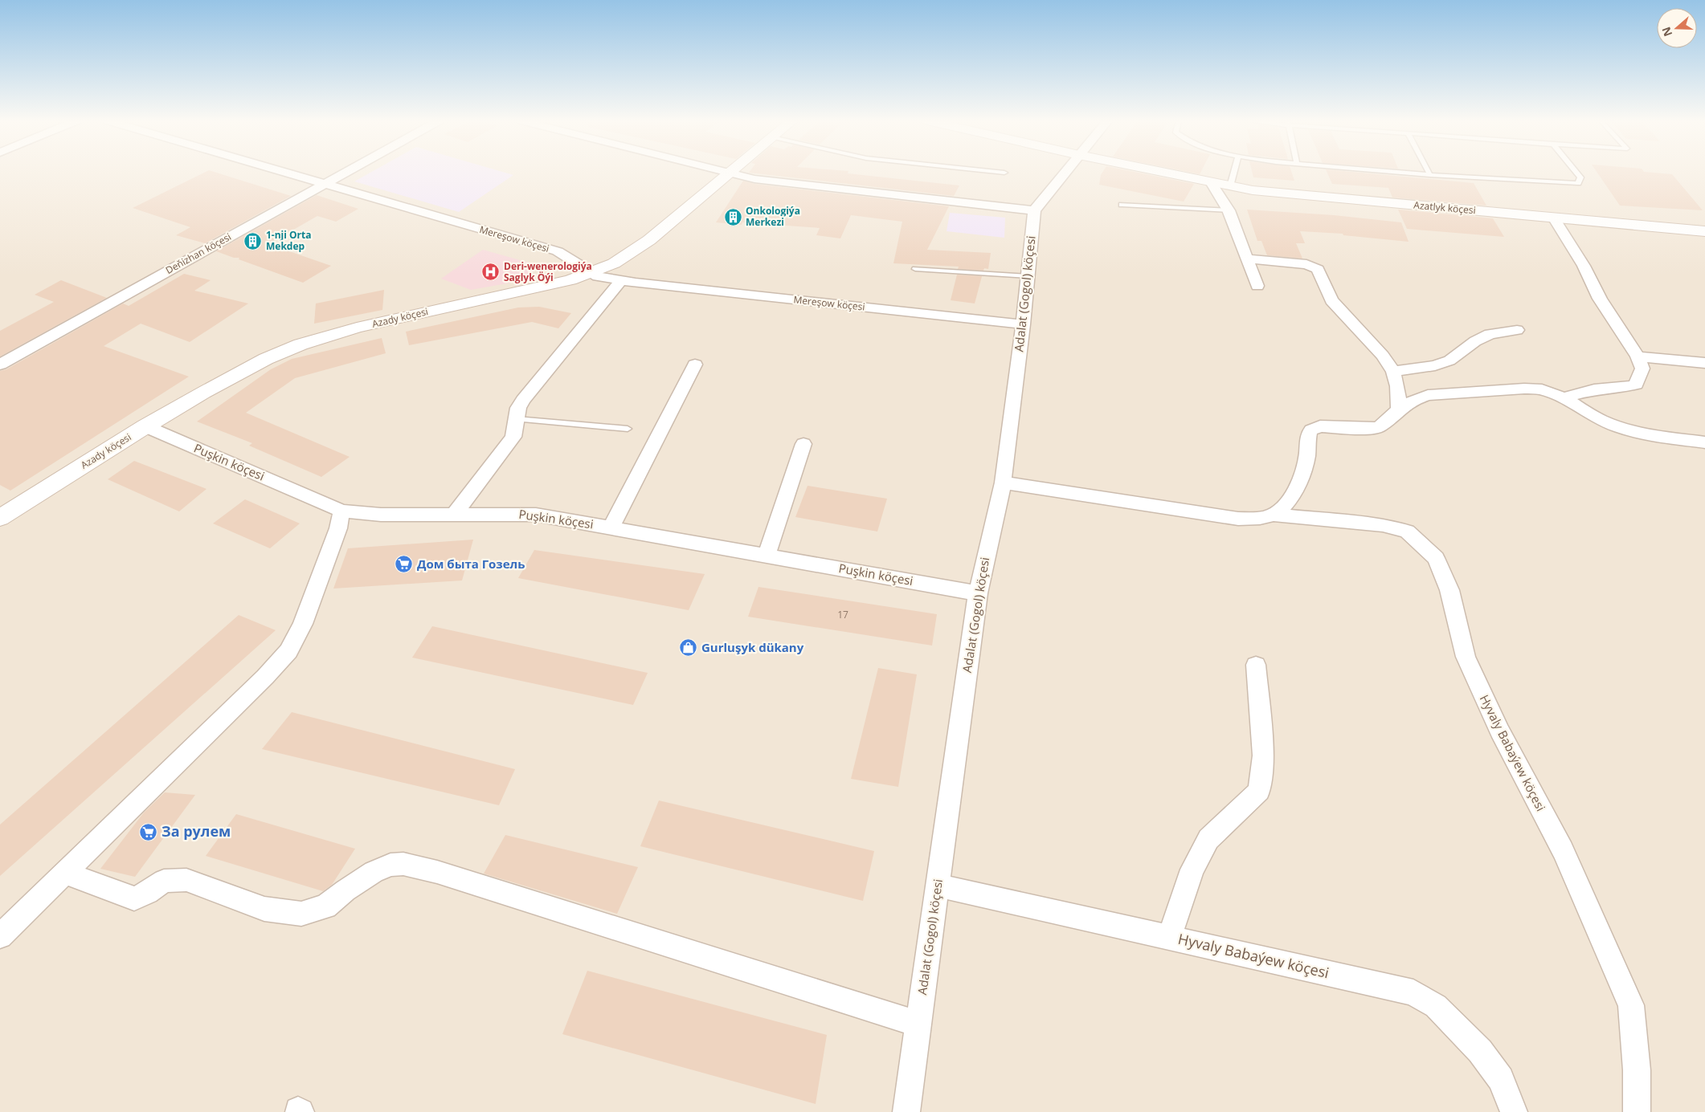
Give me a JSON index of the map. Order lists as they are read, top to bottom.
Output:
{
  "streets": {
    "main road": ["Azatlyk köçesi", "Azady köçesi"],
    "street": [
      "Mereşow köçesi",
      "Deňizhan köçesi",
      "Adalat (Gogol) köçesi",
      "Puşkin köçesi",
      "Hyvaly Babaýew köçesi"
    ]
  },
  "crossings": [
    ["Mereşow köçesi", "Deňizhan köçesi"],
    ["Mereşow köçesi", "Adalat (Gogol) köçesi"],
    ["Mereşow köçesi", "Azady köçesi"],
    ["Adalat (Gogol) köçesi", "Puşkin köçesi"],
    ["Adalat (Gogol) köçesi", "Hyvaly Babaýew köçesi"],
    ["Azady köçesi", "Puşkin köçesi"]
  ],
  "places": {
    "building": ["Onkologiýa Merkezi", "1-nji Orta Mekdep"],
    "hospital": ["Deri-wenerologiýa Saglyk Öýi"],
    "supermarket": ["Дом быта Гозель", "За рулем"],
    "shop": ["Gurluşyk dükany"]
  },
  "house_numbers": ["17"],
  "north": "left"
}
